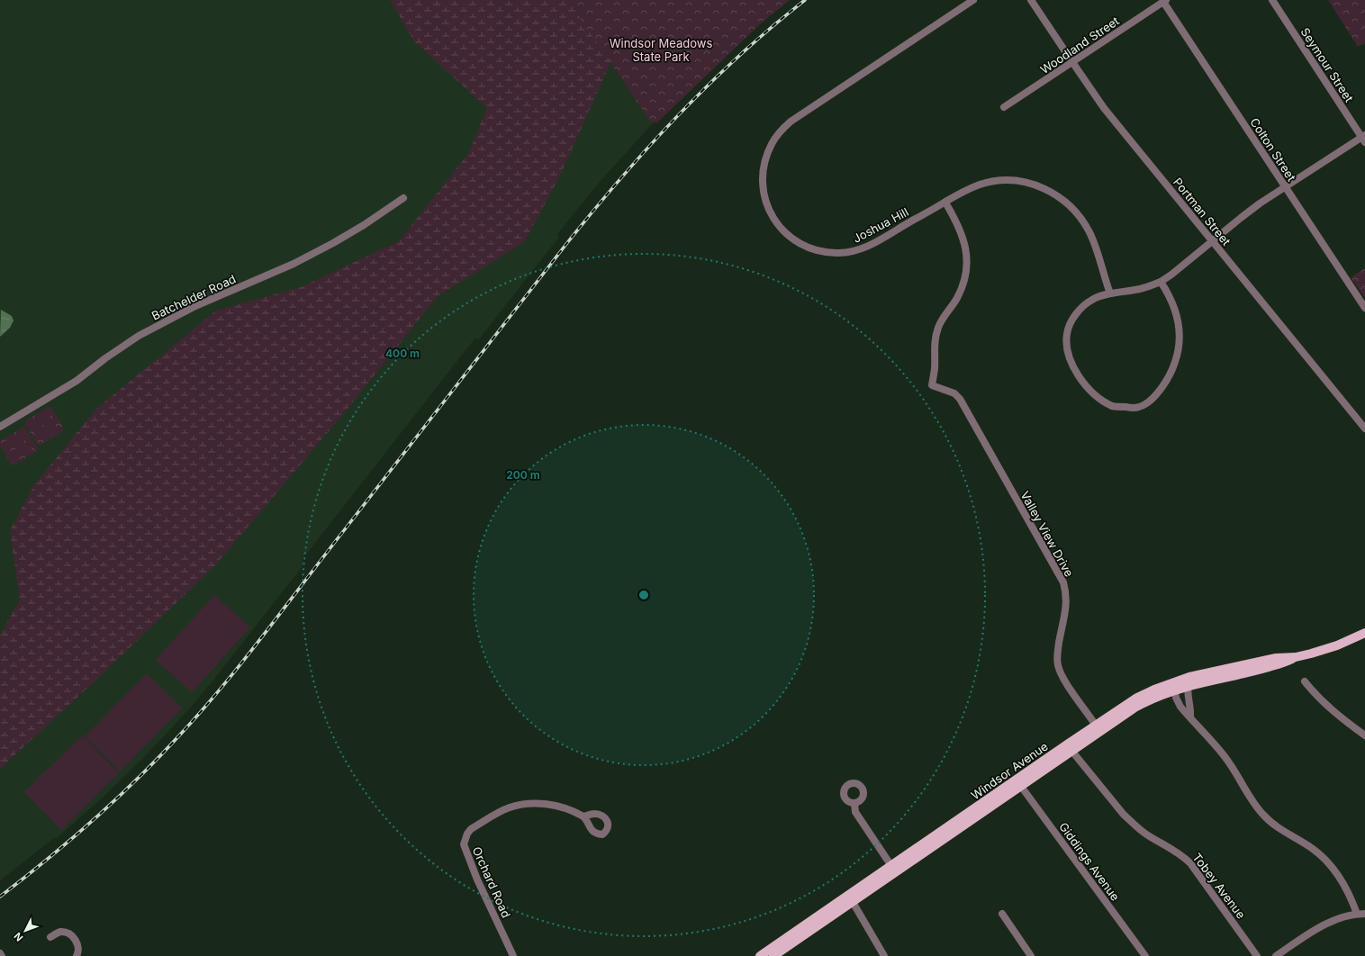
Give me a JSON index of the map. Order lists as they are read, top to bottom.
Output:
{
  "streets": {
    "main road": ["Windsor Avenue"],
    "street": [
      "Woodland Street",
      "Seymour Street",
      "Colton Street",
      "Portman Street",
      "Joshua Hill",
      "Batchelder Road",
      "Valley View Drive",
      "Giddings Avenue",
      "Orchard Road",
      "Tobey Avenue"
    ]
  },
  "crossings": [
    ["Woodland Street", "Colton Street"],
    ["Woodland Street", "Portman Street"],
    ["Joshua Hill", "Valley View Drive"],
    ["Valley View Drive", "Windsor Avenue"],
    ["Windsor Avenue", "Giddings Avenue"],
    ["Windsor Avenue", "Tobey Avenue"]
  ],
  "parks": ["Windsor Meadows State Park"],
  "north": "bottom left",
  "rings": ["400 m", "200 m"]
}
